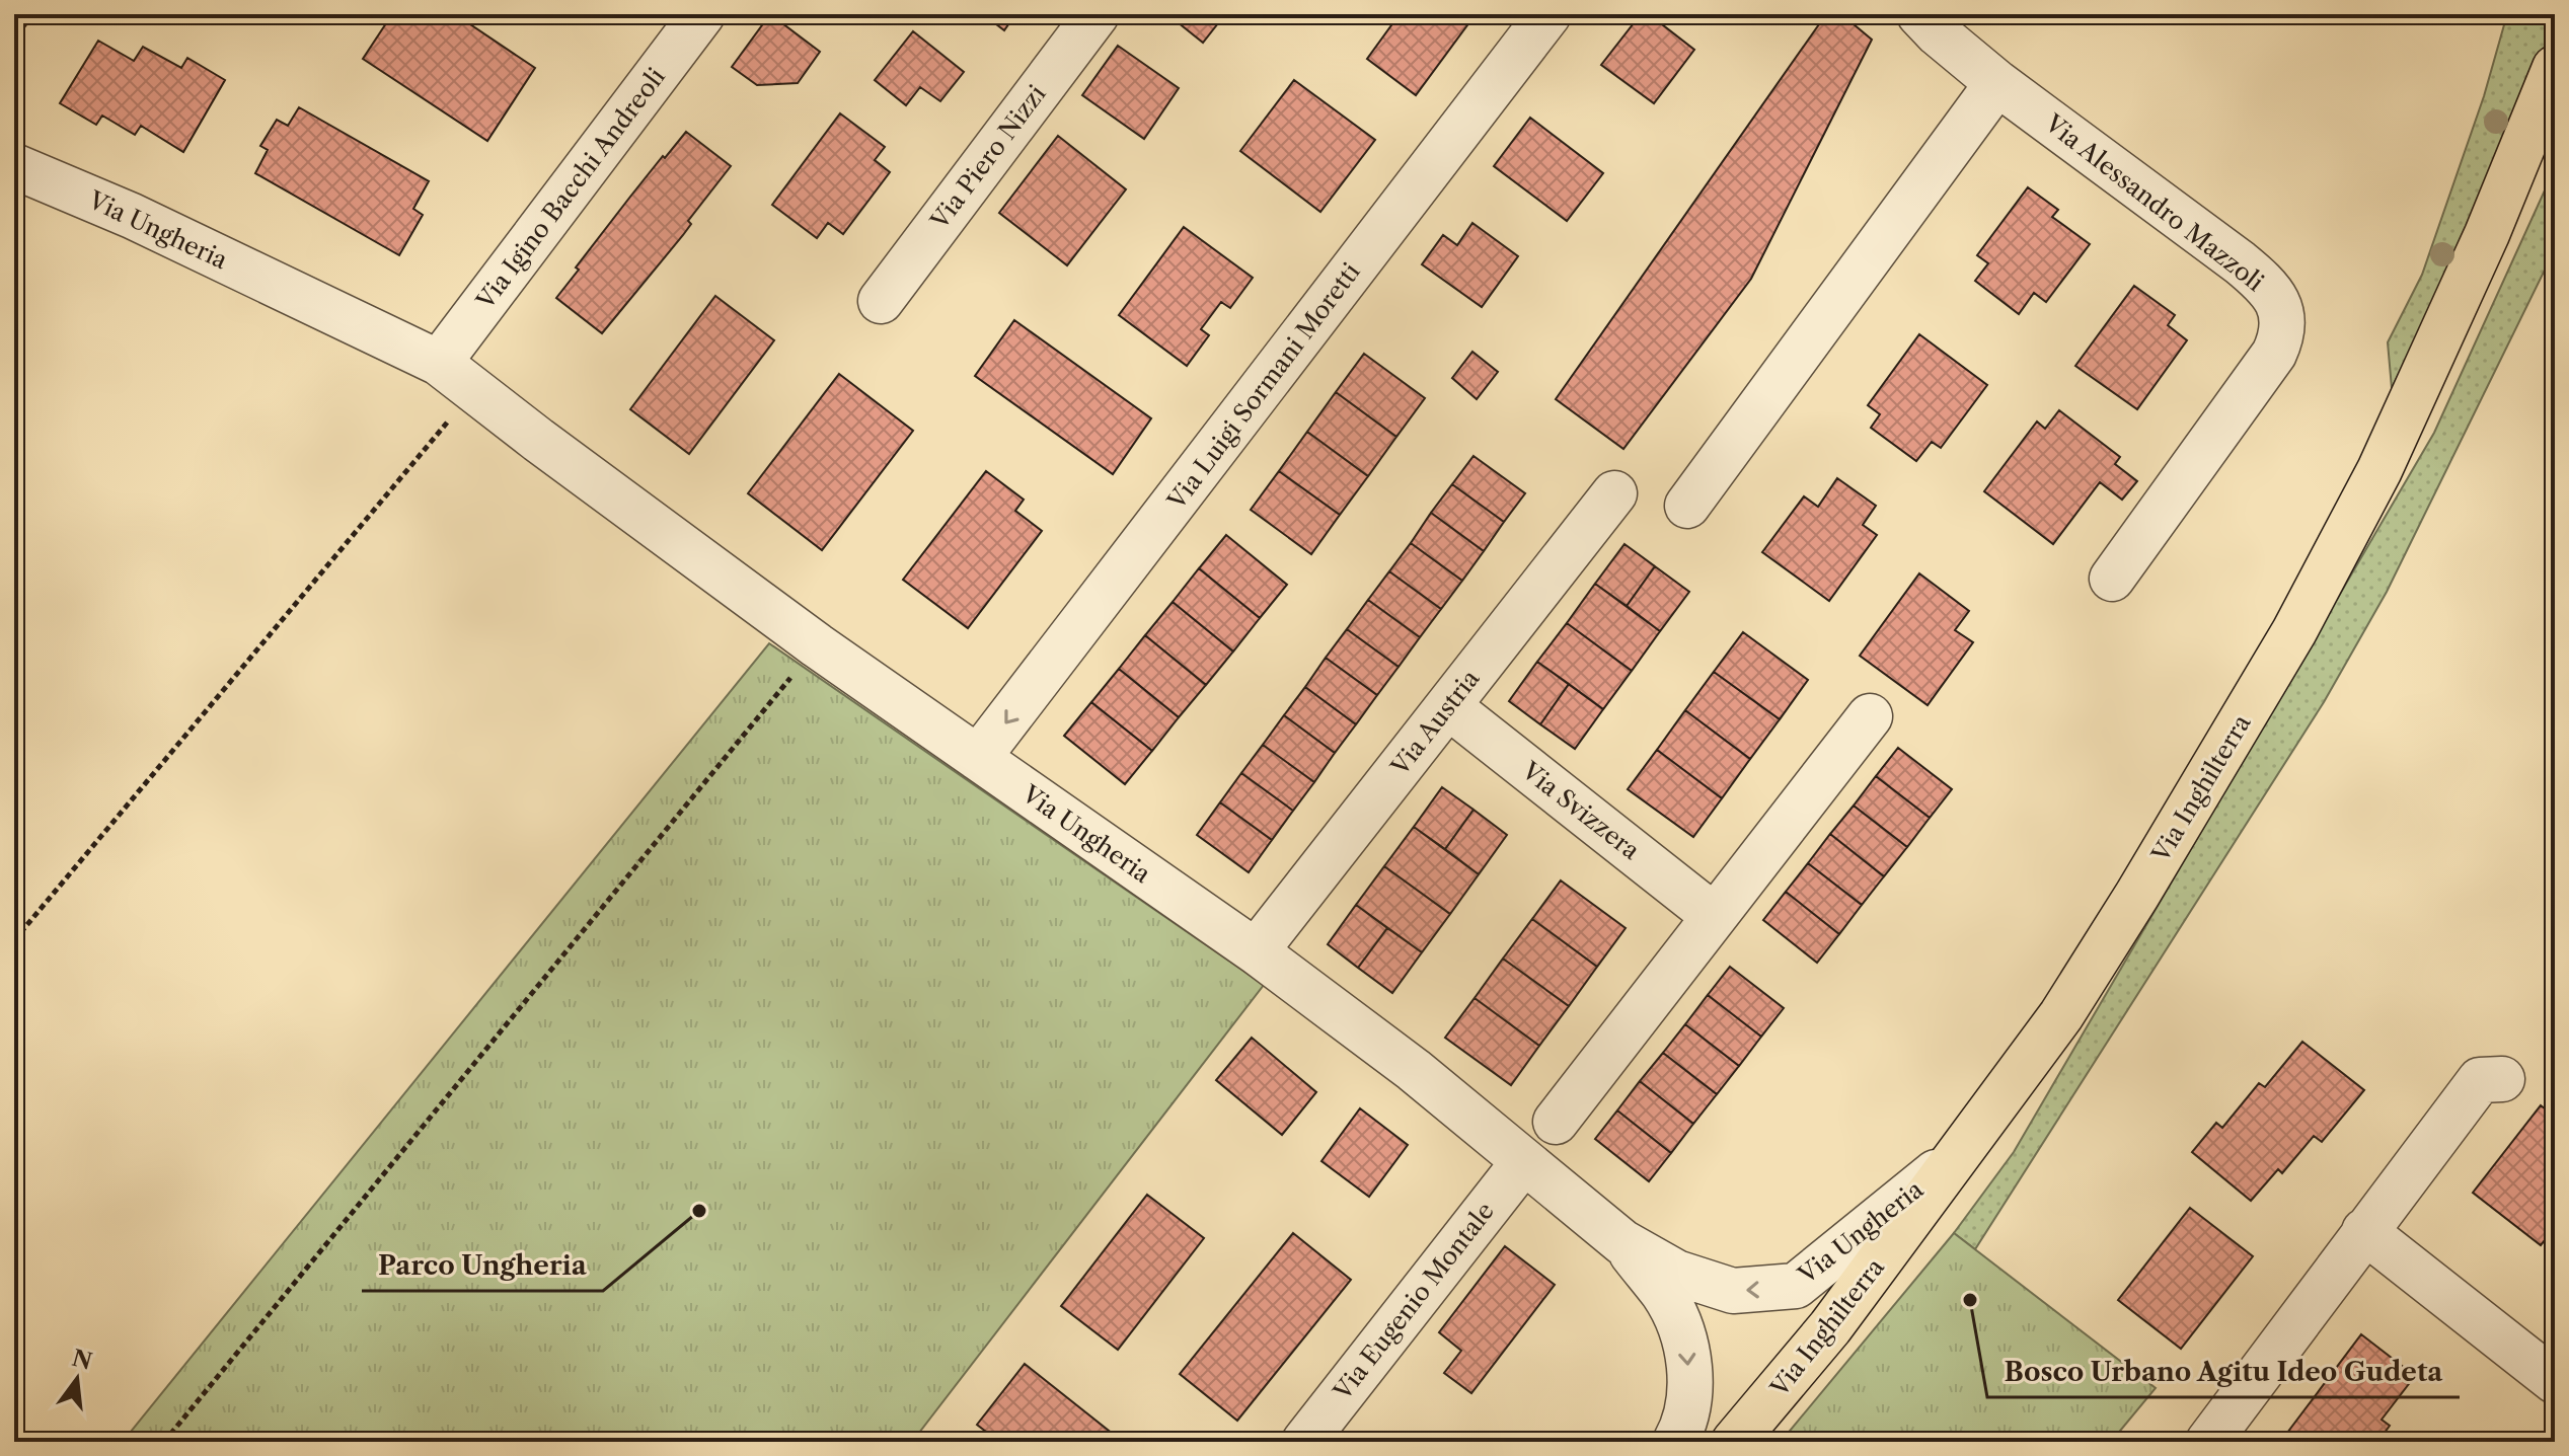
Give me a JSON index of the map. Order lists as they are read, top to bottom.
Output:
{
  "streets": {
    "main road": ["Via Inghilterra"],
    "street": [
      "Via Piero Nizzi",
      "Via Igino Bacchi Andreoli",
      "Via Alessandro Mazzoli",
      "Via Ungheria",
      "Via Luigi Sormani Moretti",
      "Via Austria",
      "Via Svizzera",
      "Via Eugenio Montale"
    ]
  },
  "crossings": [
    ["Via Igino Bacchi Andreoli", "Via Ungheria"],
    ["Via Ungheria", "Via Luigi Sormani Moretti"],
    ["Via Ungheria", "Via Austria"],
    ["Via Ungheria", "Via Inghilterra"],
    ["Via Ungheria", "Via Eugenio Montale"],
    ["Via Austria", "Via Svizzera"]
  ],
  "one_way": ["Via Luigi Sormani Moretti"],
  "places": ["Parco Ungheria", "Bosco Urbano Agitu Ideo Gudeta"],
  "north": "top"
}
